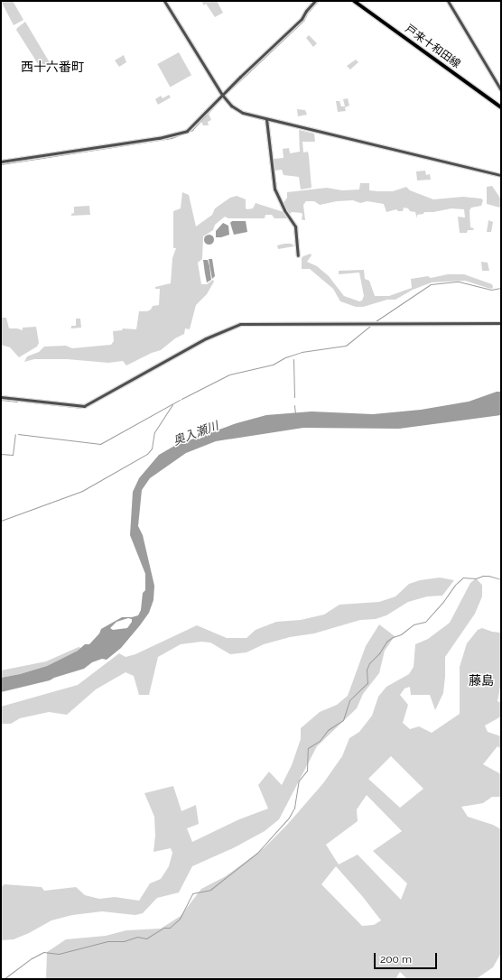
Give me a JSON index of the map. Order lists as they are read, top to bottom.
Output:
{
  "streets": {
    "main road": ["戸来十和田線"]
  },
  "districts": ["西十六番町", "藤島"],
  "water": ["奥入瀬川"],
  "scale_bar": "200 m"
}
